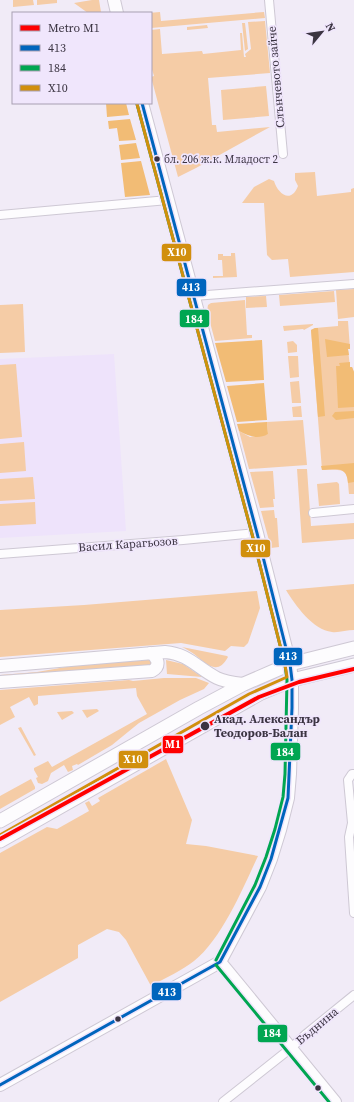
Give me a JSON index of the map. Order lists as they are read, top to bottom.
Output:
{
  "streets": {
    "street": ["Слънчевото зайче", "Васил Карагьозов", "Бъднина"]
  },
  "places": ["бл. 206 ж.к. Младост 2", "Акад. Александър Теодоров-Балан"],
  "lines": [
    "transit line 413",
    "transit line 184",
    "transit line Х10",
    "metro line M1"
  ],
  "legend": [
    "Metro M1",
    "413",
    "184",
    "Х10"
  ],
  "north": "top right"
}
